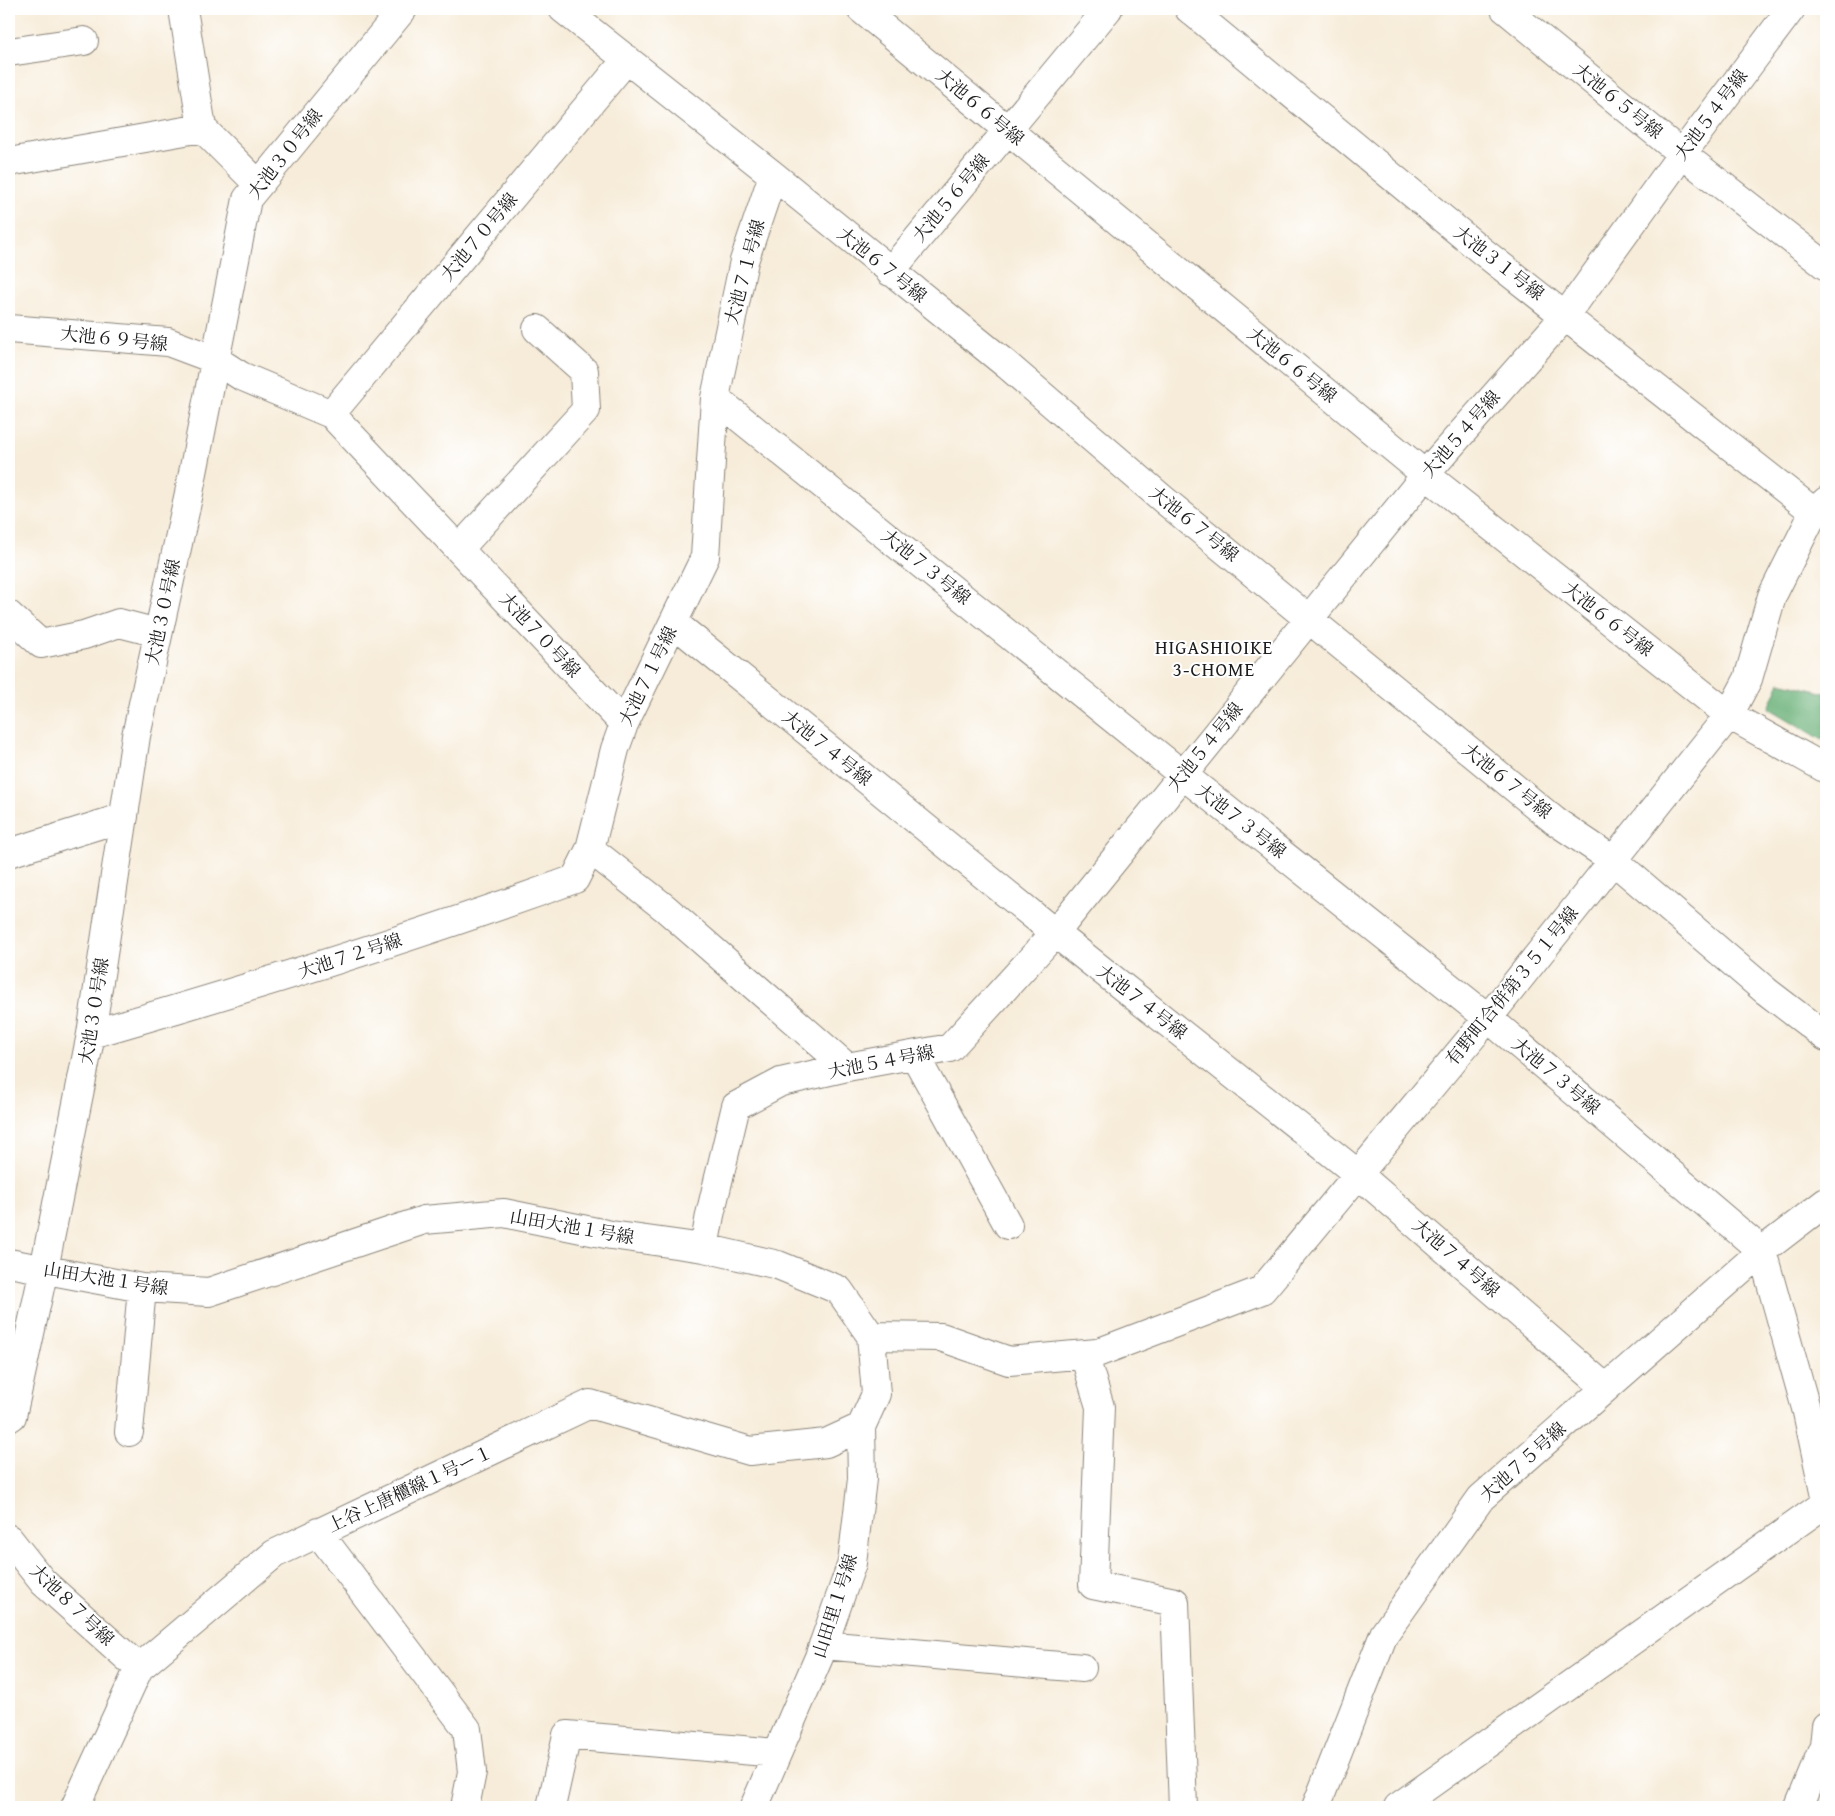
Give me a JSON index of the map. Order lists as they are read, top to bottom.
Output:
{
  "streets": {
    "street": [
      "大池６５号線",
      "大池６６号線",
      "大池５４号線",
      "大池３０号線",
      "大池５６号線",
      "大池７０号線",
      "大池３１号線",
      "大池６７号線",
      "大池７１号線",
      "大池６９号線",
      "大池７３号線",
      "大池７４号線",
      "大池７２号線",
      "有野町合併第３５１号線",
      "山田大池１号線",
      "大池７５号線",
      "上谷上唐櫃線１号ー１",
      "大池８７号線",
      "山田里１号線"
    ]
  },
  "crossings": [
    ["大池６５号線", "大池５４号線"],
    ["大池６６号線", "大池５４号線"],
    ["大池６６号線", "大池５６号線"],
    ["大池６６号線", "有野町合併第３５１号線"],
    ["大池５４号線", "大池３１号線"],
    ["大池５４号線", "大池６７号線"],
    ["大池５４号線", "大池７３号線"],
    ["大池５４号線", "大池７４号線"],
    ["大池５４号線", "山田大池１号線"],
    ["大池３０号線", "大池７０号線"],
    ["大池３０号線", "大池６９号線"],
    ["大池３０号線", "大池７２号線"],
    ["大池３０号線", "山田大池１号線"],
    ["大池５６号線", "大池６７号線"],
    ["大池７０号線", "大池６７号線"],
    ["大池７０号線", "大池７１号線"],
    ["大池７０号線", "大池６９号線"],
    ["大池３１号線", "有野町合併第３５１号線"],
    ["大池６７号線", "大池７１号線"],
    ["大池６７号線", "有野町合併第３５１号線"],
    ["大池７１号線", "大池７３号線"],
    ["大池７１号線", "大池７４号線"],
    ["大池７１号線", "大池７２号線"],
    ["大池７３号線", "有野町合併第３５１号線"],
    ["大池７３号線", "大池７５号線"],
    ["大池７４号線", "有野町合併第３５１号線"],
    ["大池７４号線", "大池７５号線"],
    ["山田大池１号線", "山田里１号線"],
    ["上谷上唐櫃線１号ー１", "大池８７号線"],
    ["上谷上唐櫃線１号ー１", "山田里１号線"]
  ],
  "districts": ["HIGASHIOIKE 3-CHOME"]
}
